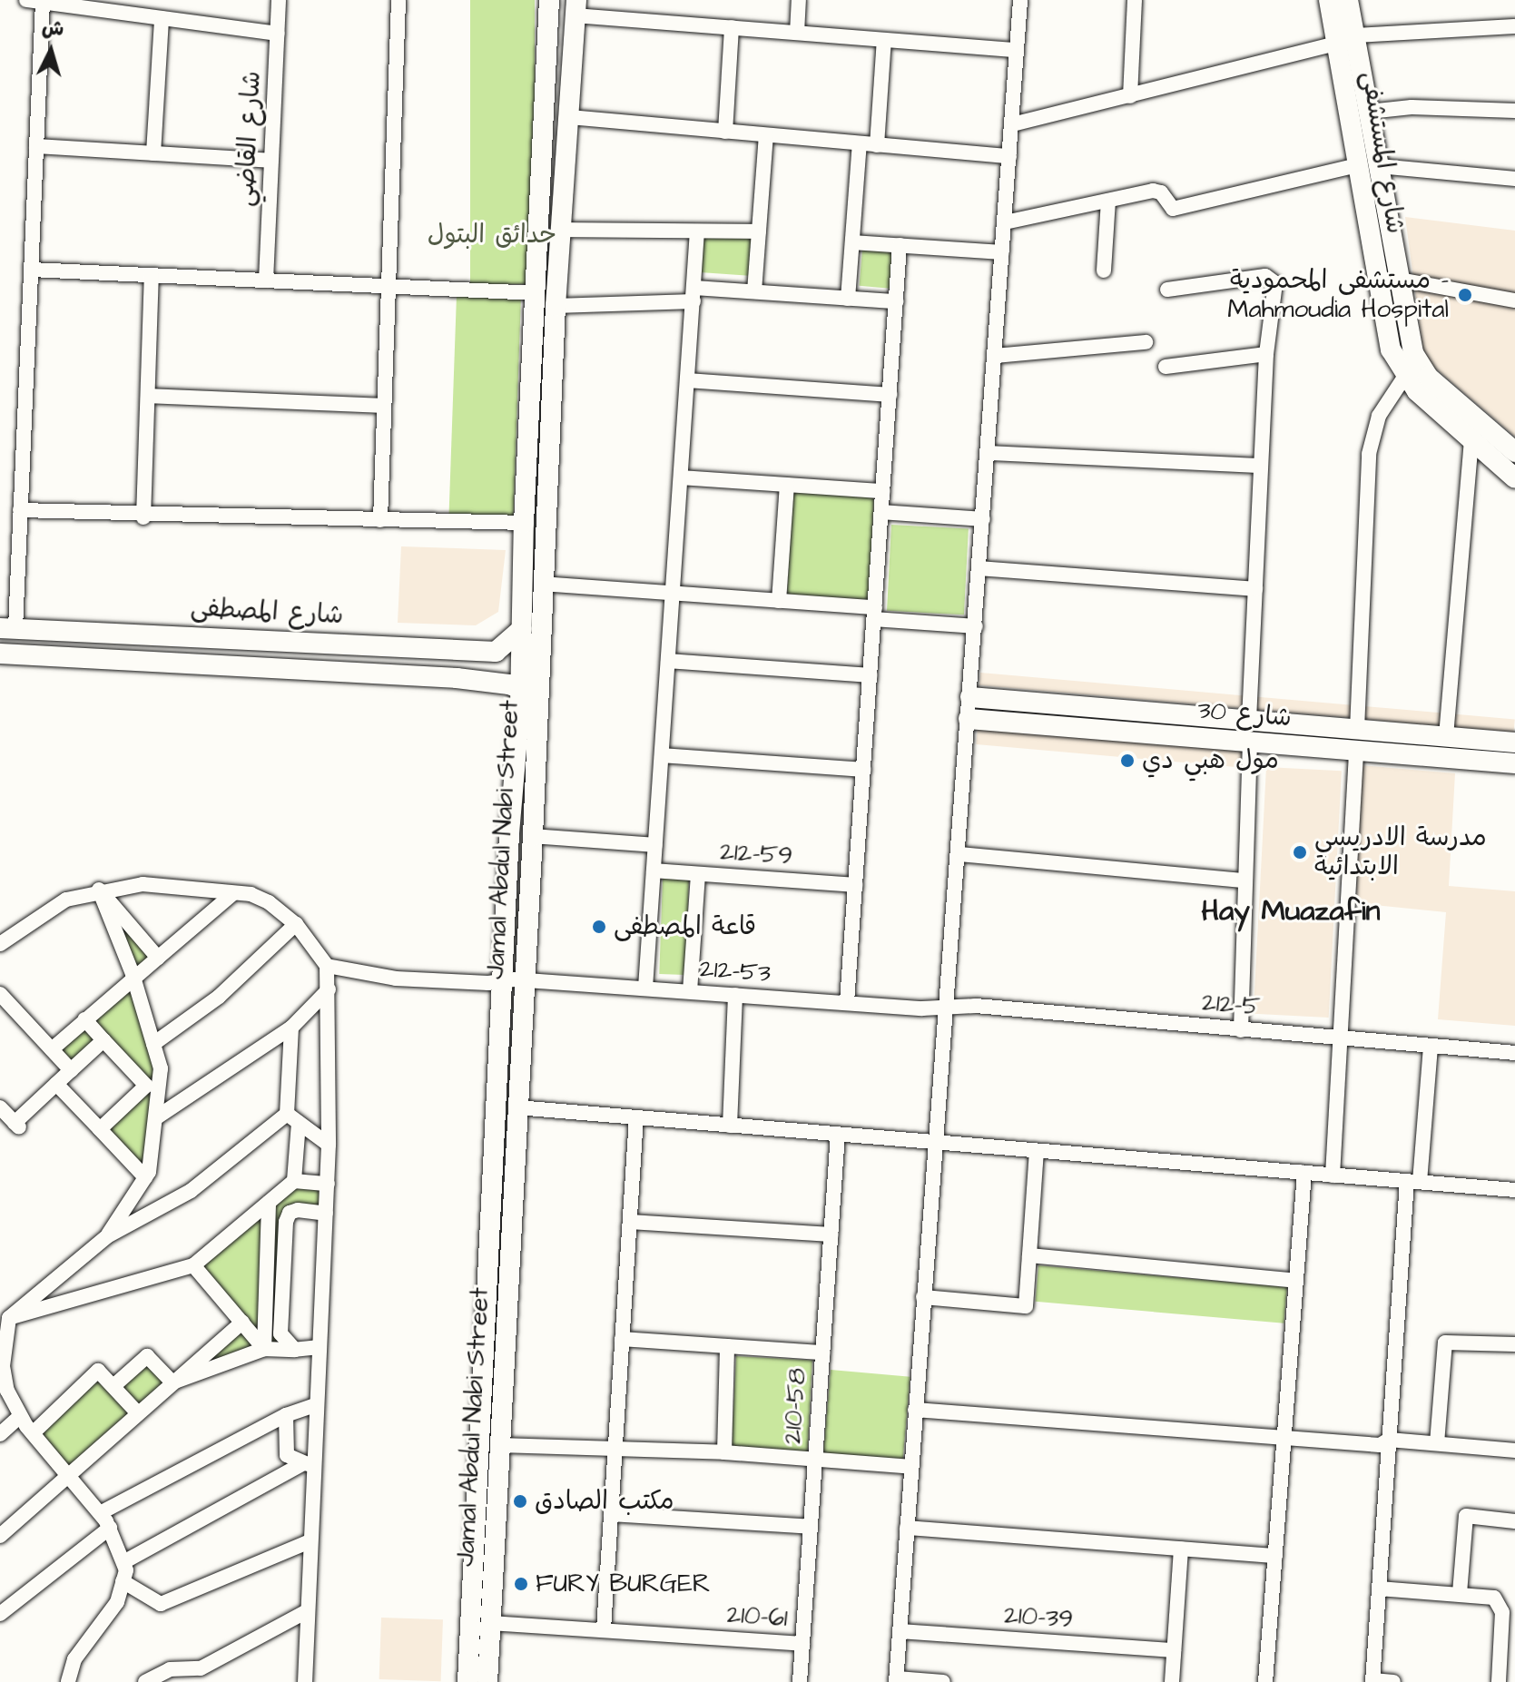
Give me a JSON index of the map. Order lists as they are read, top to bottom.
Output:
{
  "streets": {
    "street": [
      "شارع القاضي",
      "شارع المستشفى",
      "شارع المصطفى",
      "شارع 30",
      "Jamal Abdul Nabi Street",
      "212-59",
      "212-53",
      "212-5",
      "210-58",
      "210-61",
      "210-39"
    ]
  },
  "crossings": [
    ["شارع المصطفى", "Jamal Abdul Nabi Street"],
    ["Jamal Abdul Nabi Street", "212-53"],
    ["Jamal Abdul Nabi Street", "210-61"],
    ["212-53", "212-5"],
    ["210-58", "210-61"]
  ],
  "districts": ["Hay Muazafin"],
  "parks": ["حدائق البتول"],
  "places": [
    "مستشفى المحمودية - Mahmoudia Hospital",
    "مول هبي دي",
    "مدرسة الادريسي الابتدائية",
    "قاعة المصطفى",
    "مكتب الصادق",
    "FURY BURGER"
  ],
  "north": "top"
}
